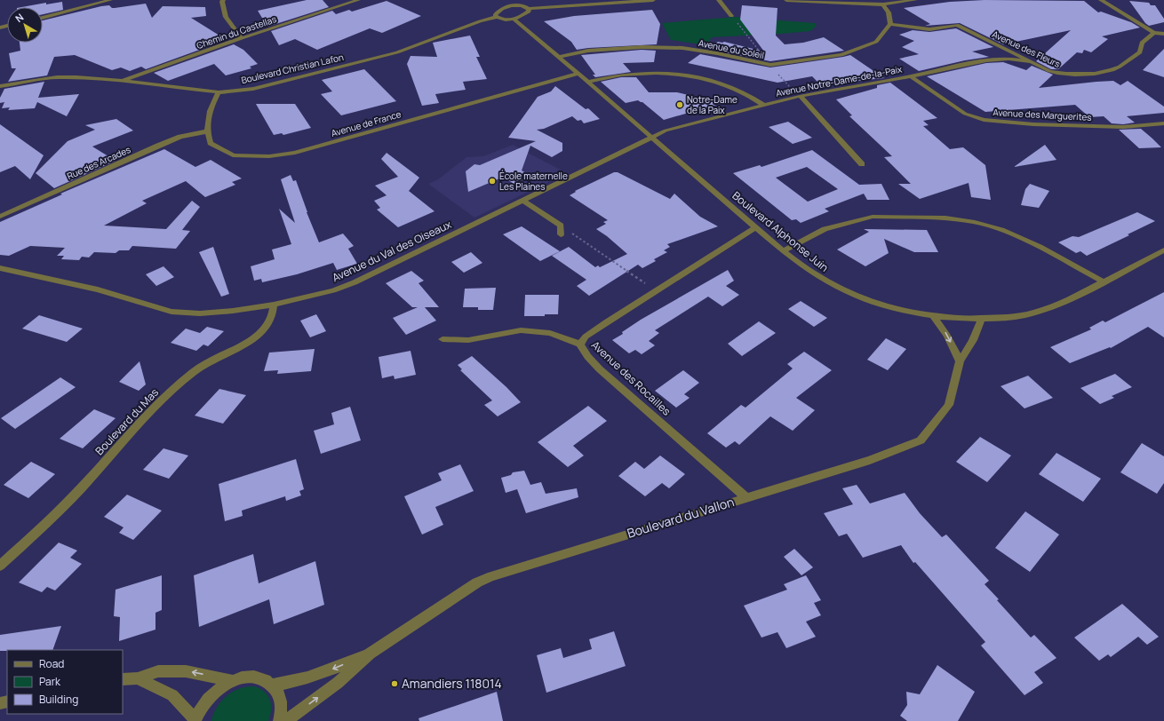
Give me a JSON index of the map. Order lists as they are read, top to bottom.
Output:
{
  "streets": {
    "street": [
      "Chemin du Castellas",
      "Avenue du Soleil",
      "Avenue des Fleurs",
      "Boulevard Christian Lafon",
      "Avenue Notre-Dame-de-la-Paix",
      "Avenue des Marguerites",
      "Avenue de France",
      "Rue des Arcades",
      "Boulevard Alphonse Juin",
      "Avenue du Val des Oiseaux",
      "Avenue des Rocailles",
      "Boulevard du Mas",
      "Boulevard du Vallon"
    ]
  },
  "crossings": [
    ["Chemin du Castellas", "Boulevard Christian Lafon"],
    ["Avenue du Soleil", "Avenue des Fleurs"],
    ["Avenue du Soleil", "Boulevard Alphonse Juin"],
    ["Avenue des Fleurs", "Avenue Notre-Dame-de-la-Paix"],
    ["Avenue Notre-Dame-de-la-Paix", "Avenue des Marguerites"],
    ["Avenue Notre-Dame-de-la-Paix", "Boulevard Alphonse Juin"],
    ["Avenue Notre-Dame-de-la-Paix", "Avenue du Val des Oiseaux"],
    ["Avenue de France", "Rue des Arcades"],
    ["Avenue de France", "Boulevard Alphonse Juin"],
    ["Boulevard Alphonse Juin", "Avenue du Val des Oiseaux"],
    ["Boulevard Alphonse Juin", "Avenue des Rocailles"],
    ["Boulevard Alphonse Juin", "Boulevard du Vallon"],
    ["Avenue du Val des Oiseaux", "Boulevard du Mas"],
    ["Avenue des Rocailles", "Boulevard du Vallon"]
  ],
  "places": ["Notre-Dame de la Paix", "École maternelle Les Plaines", "Amandiers 118014"],
  "legend": ["Road", "Park", "Building"],
  "north": "top left"
}
